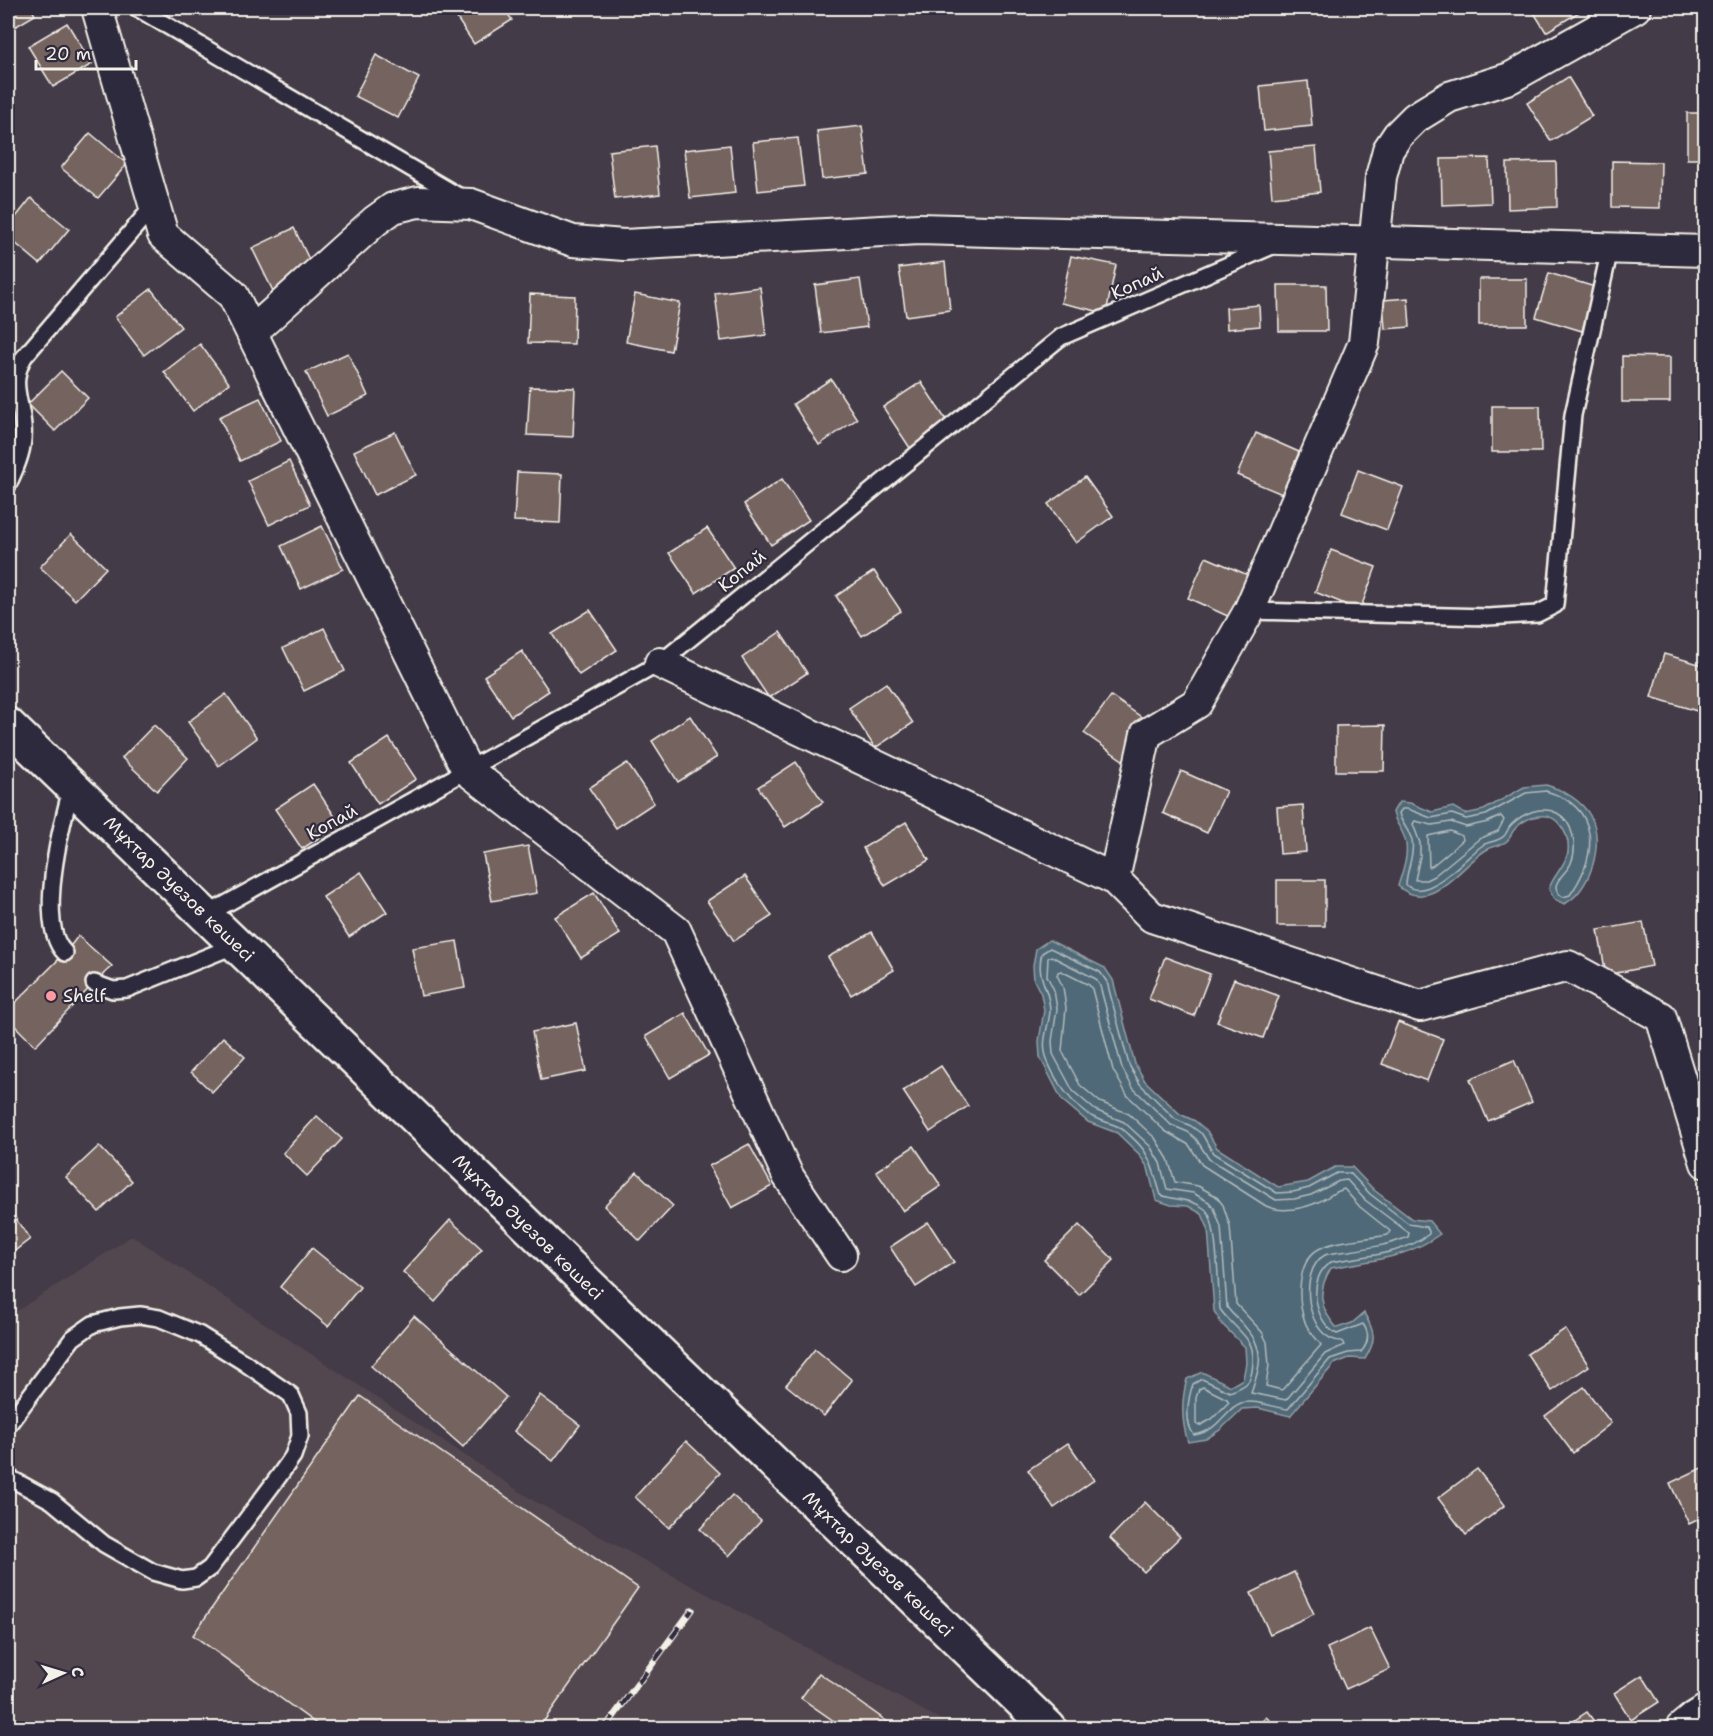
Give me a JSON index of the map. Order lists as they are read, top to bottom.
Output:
{
  "streets": {
    "street": ["Мұхтар Әуезов көшесі"],
    "lane": ["Копай"]
  },
  "crossings": [
    ["Копай", "Мұхтар Әуезов көшесі"]
  ],
  "places": ["Shelf"],
  "scale_bar": "20 m",
  "north": "right"
}
